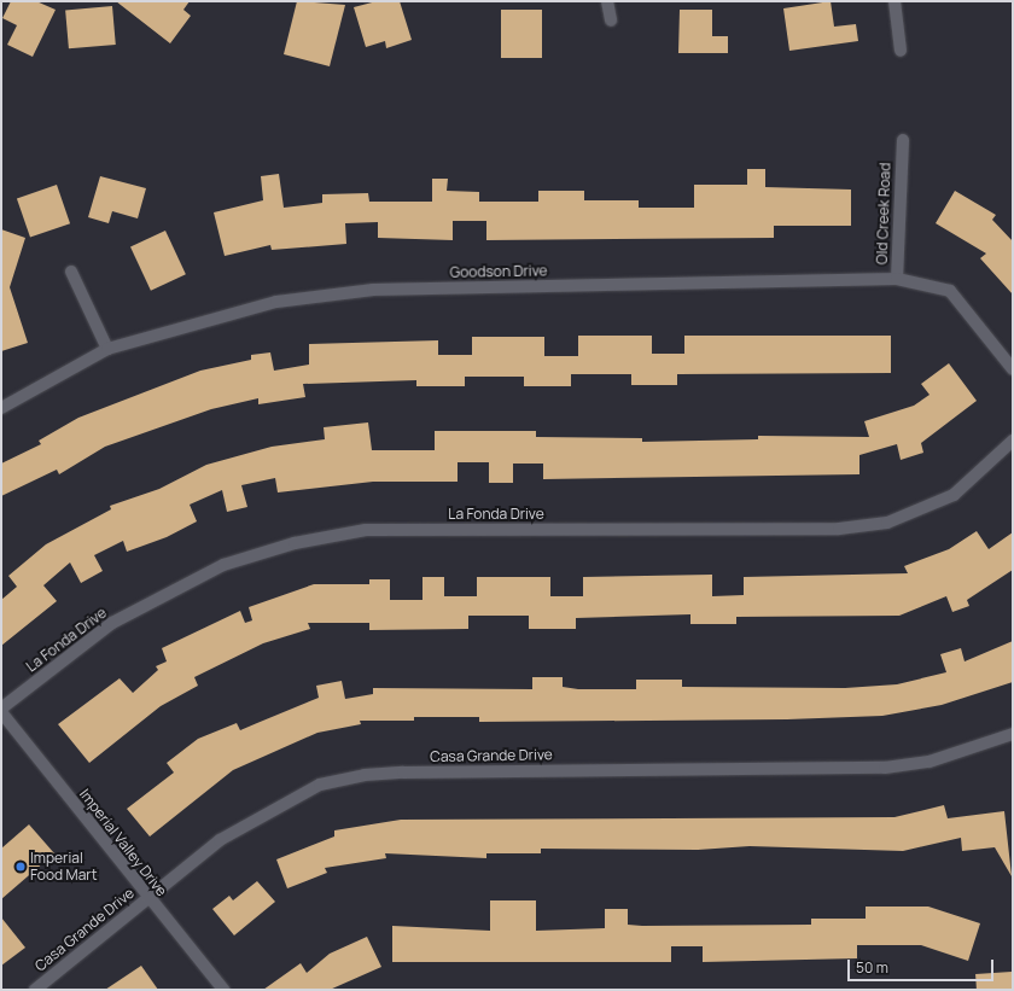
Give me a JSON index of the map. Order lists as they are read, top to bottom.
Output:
{
  "streets": {
    "street": [
      "Old Creek Road",
      "Goodson Drive",
      "La Fonda Drive",
      "Casa Grande Drive",
      "Imperial Valley Drive"
    ]
  },
  "crossings": [
    ["Old Creek Road", "Goodson Drive"],
    ["La Fonda Drive", "Imperial Valley Drive"],
    ["Casa Grande Drive", "Imperial Valley Drive"]
  ],
  "places": ["Imperial Food Mart"],
  "scale_bar": "50 m"
}
